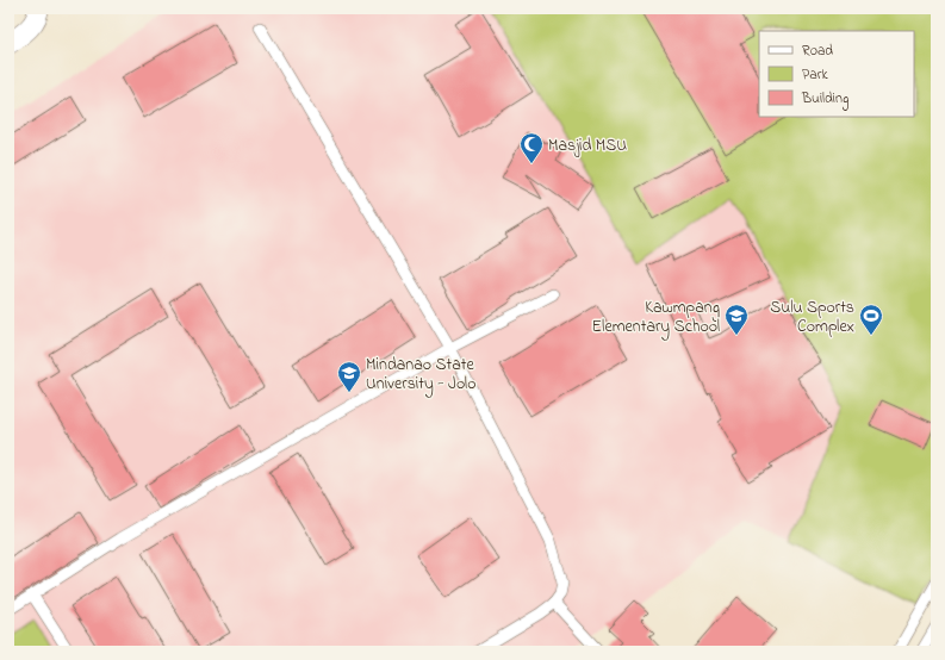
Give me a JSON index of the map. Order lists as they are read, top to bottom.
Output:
{
  "places": {
    "mosque": ["Masjid MSU"],
    "school or university": ["Kawmpang Elementary School", "Mindanao State University - Jolo"],
    "sports": ["Sulu Sports Complex"]
  },
  "legend": ["Road", "Park", "Building"]
}
